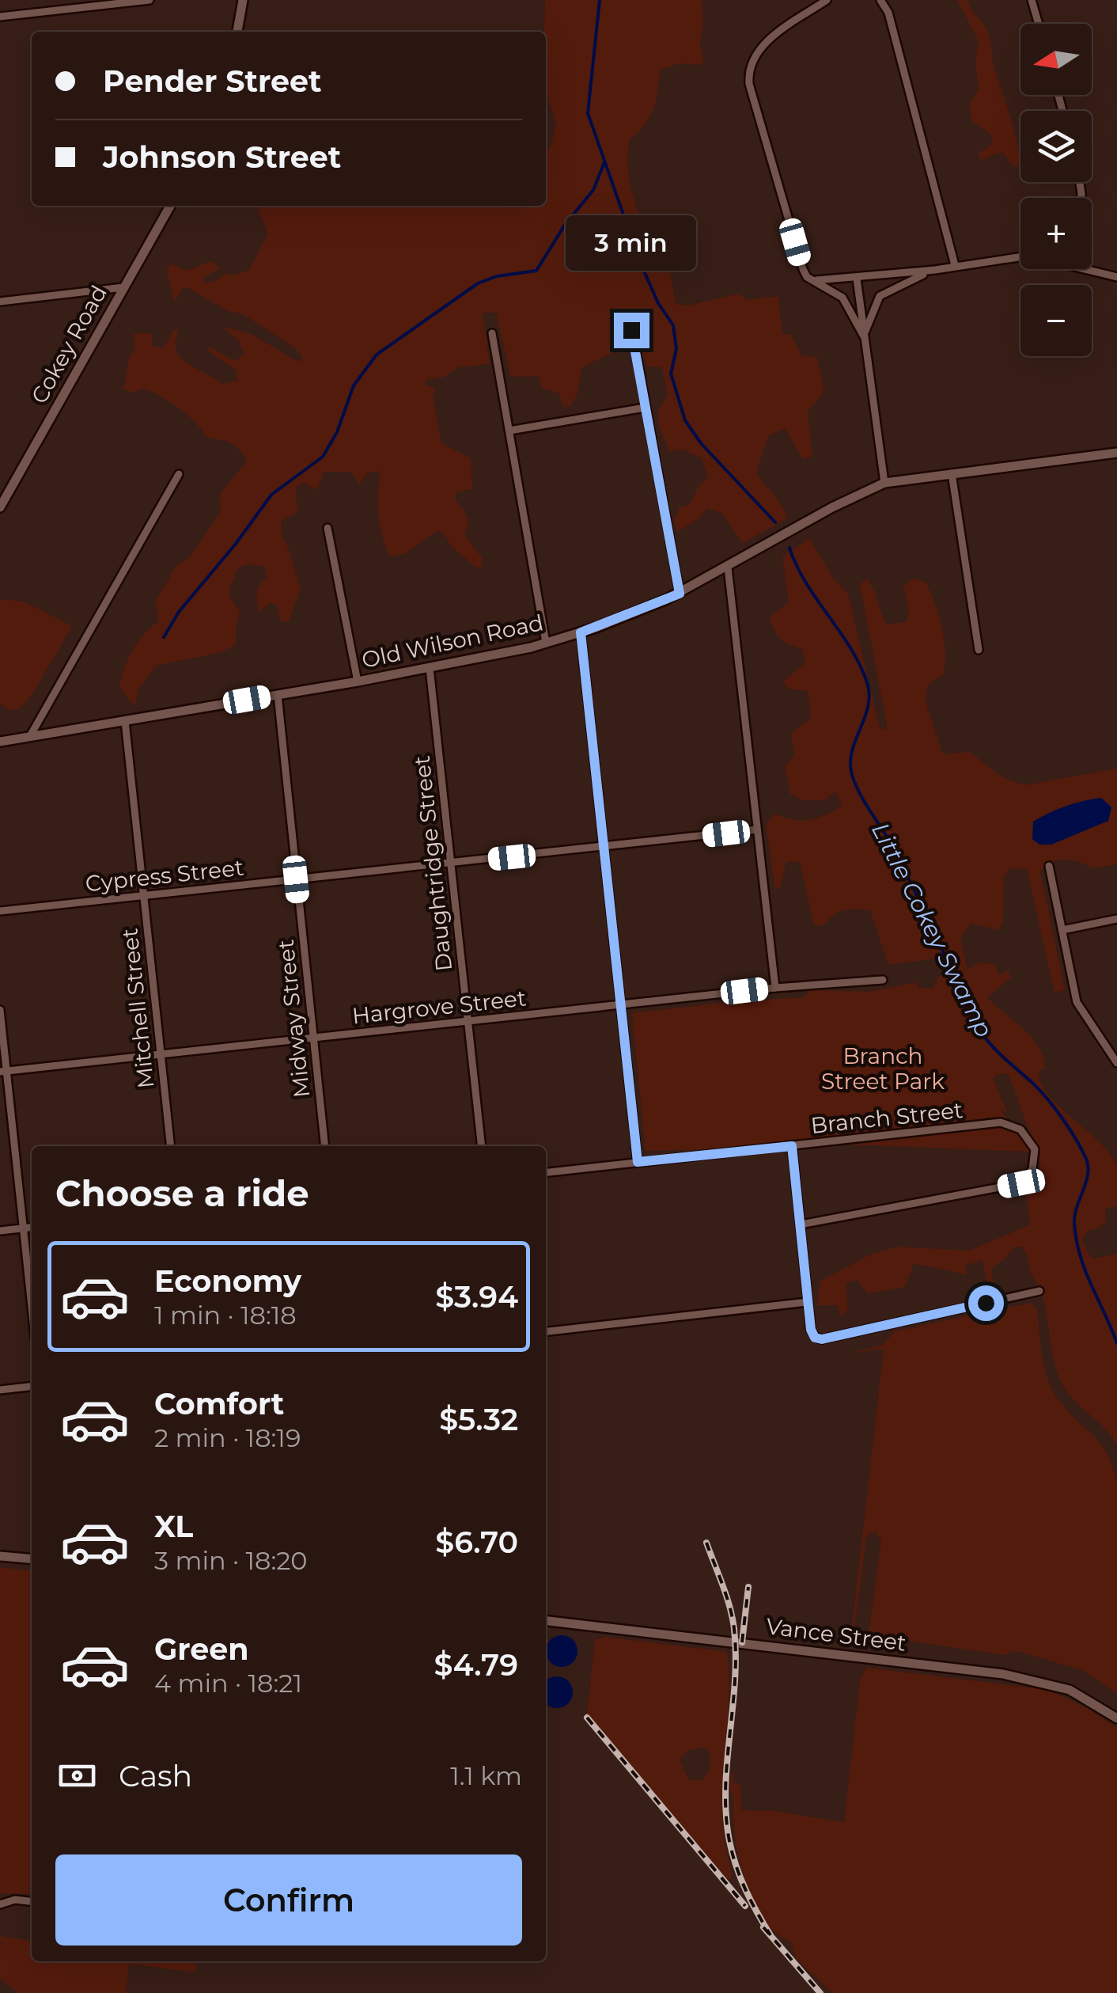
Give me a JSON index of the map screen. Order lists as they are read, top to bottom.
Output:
{
  "streets": {
    "street": [
      "Cokey Road",
      "Old Wilson Road",
      "Daughtridge Street",
      "Cypress Street",
      "Hargrove Street",
      "Mitchell Street",
      "Midway Street",
      "Branch Street",
      "Vance Street"
    ]
  },
  "crossings": [
    ["Old Wilson Road", "Daughtridge Street"],
    ["Old Wilson Road", "Mitchell Street"],
    ["Old Wilson Road", "Midway Street"],
    ["Daughtridge Street", "Cypress Street"],
    ["Daughtridge Street", "Hargrove Street"],
    ["Cypress Street", "Mitchell Street"],
    ["Cypress Street", "Midway Street"],
    ["Hargrove Street", "Mitchell Street"],
    ["Hargrove Street", "Midway Street"]
  ],
  "water": ["Little Cokey Swamp"],
  "parks": ["Branch Street Park"],
  "north": "left",
  "page": {
    "map_buttons": ["+", "−"],
    "banner": ["Pender Street", "Johnson Street"],
    "bubble": "3 min",
    "heading": "Choose a ride",
    "list": [
      {
        "name": "Economy",
        "note": "1 min · 18:18",
        "value": "$3.94"
      },
      {
        "name": "Comfort",
        "note": "2 min · 18:19",
        "value": "$5.32"
      },
      {
        "name": "XL",
        "note": "3 min · 18:20",
        "value": "$6.70"
      },
      {
        "name": "Green",
        "note": "4 min · 18:21",
        "value": "$4.79"
      }
    ],
    "pay": ["Cash", "1.1 km"],
    "buttons": "Confirm"
  }
}
